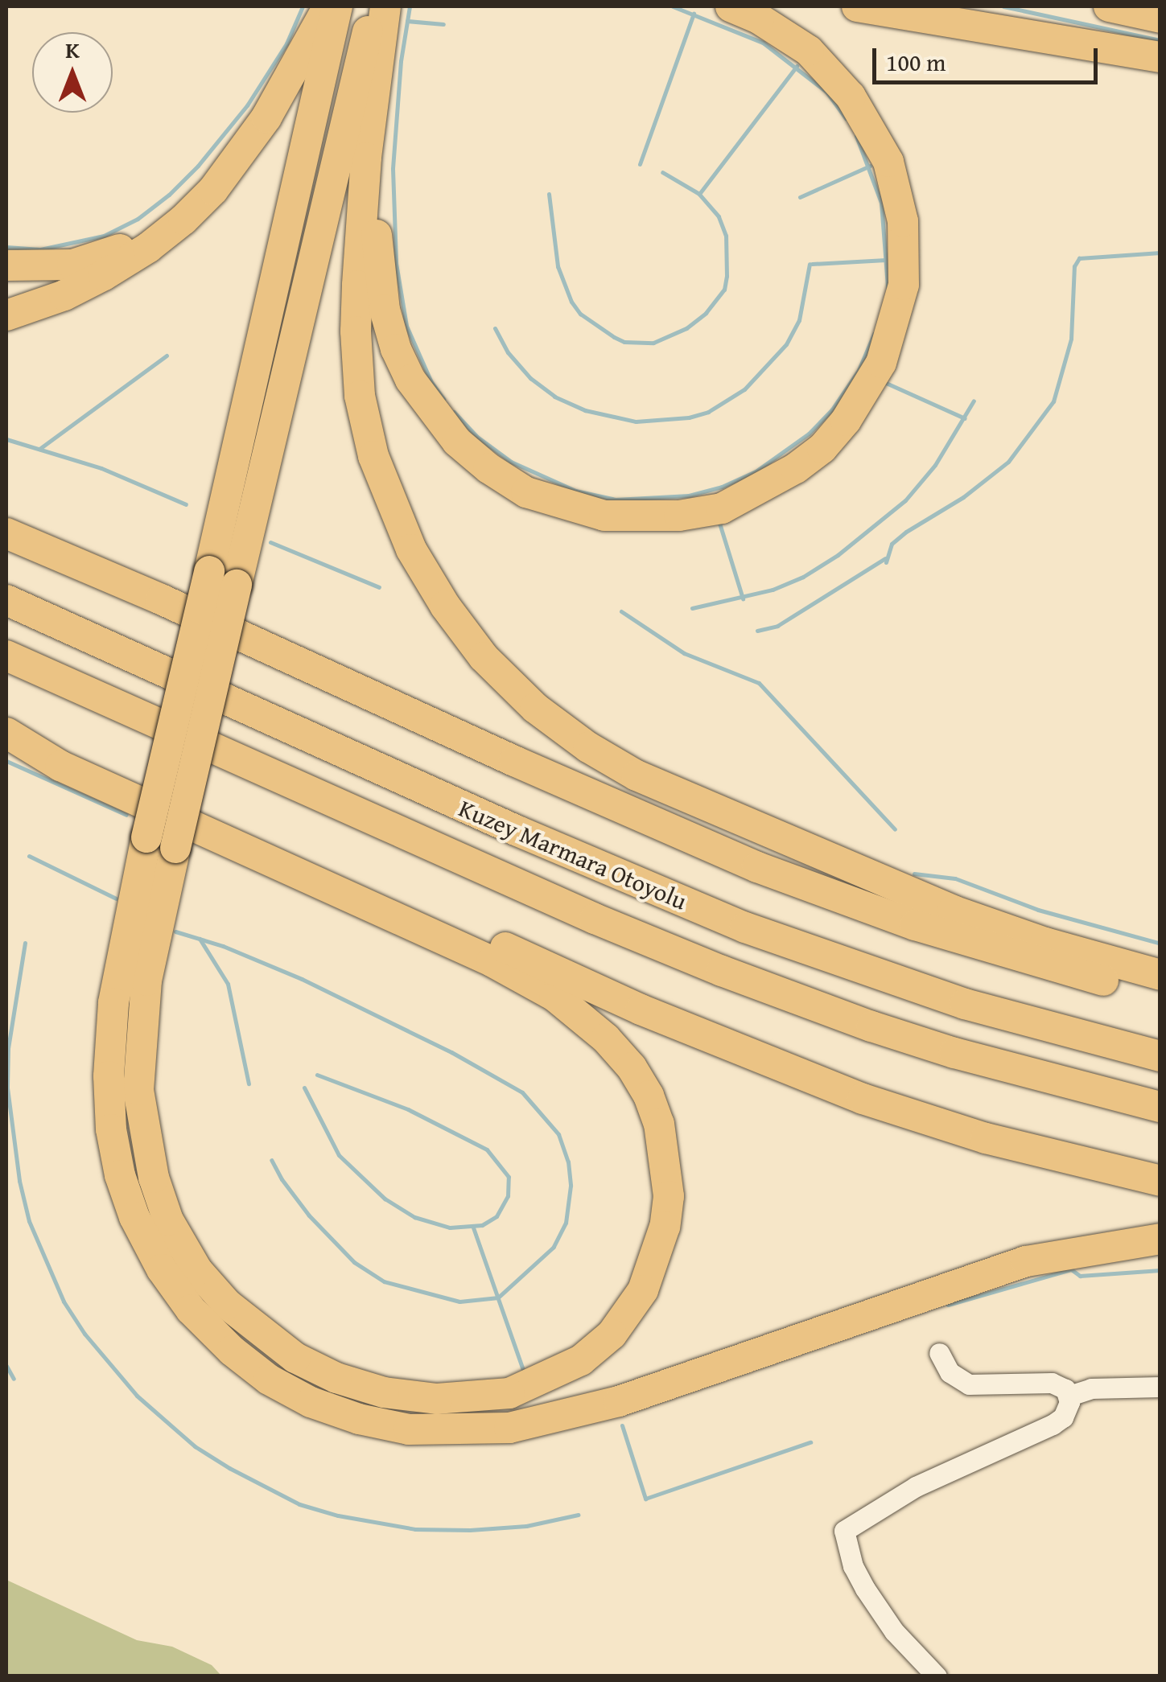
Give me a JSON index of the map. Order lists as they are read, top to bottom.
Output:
{
  "streets": {
    "highway": ["Kuzey Marmara Otoyolu"]
  },
  "scale_bar": "100 m",
  "north": "top"
}
